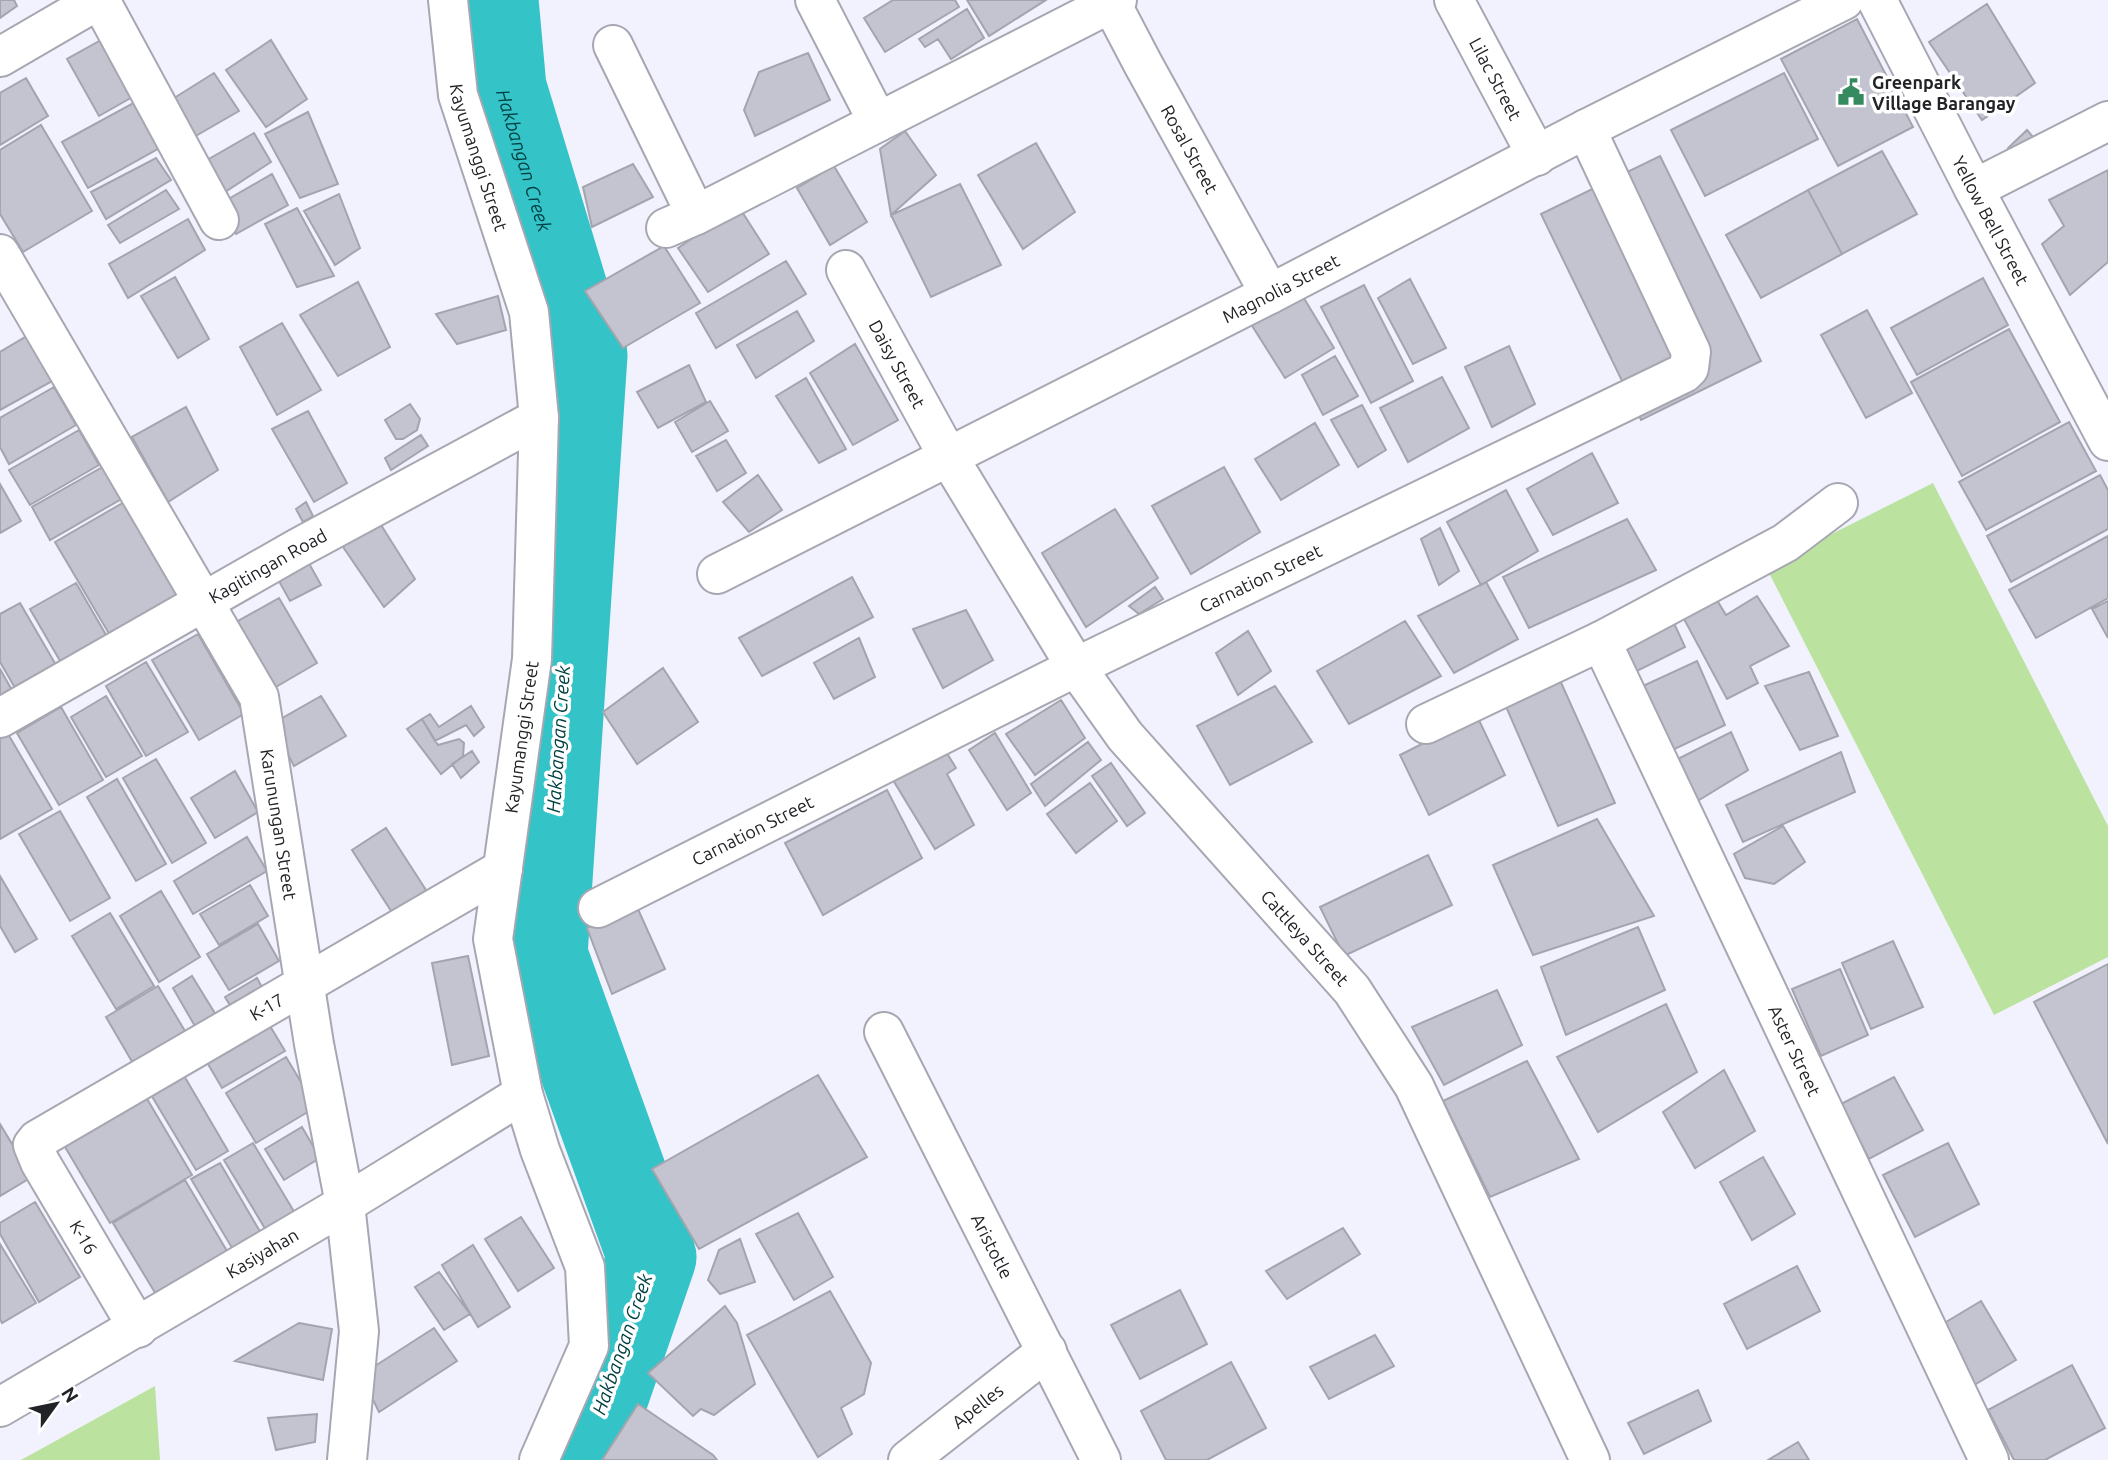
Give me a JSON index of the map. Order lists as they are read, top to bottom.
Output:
{
  "streets": {
    "street": [
      "Lilac Street",
      "Rosal Street",
      "Kayumanggi Street",
      "Yellow Bell Street",
      "Magnolia Street",
      "Daisy Street",
      "Kagitingan Road",
      "Carnation Street",
      "Karunungan Street",
      "Cattleya Street",
      "K-17",
      "Aster Street",
      "K-16",
      "Aristotle",
      "Kasiyahan",
      "Apelles"
    ]
  },
  "crossings": [
    ["Lilac Street", "Magnolia Street"],
    ["Rosal Street", "Magnolia Street"],
    ["Kayumanggi Street", "Kagitingan Road"],
    ["Kayumanggi Street", "K-17"],
    ["Kayumanggi Street", "Kasiyahan"],
    ["Magnolia Street", "Daisy Street"],
    ["Magnolia Street", "Carnation Street"],
    ["Magnolia Street", "Cattleya Street"],
    ["Daisy Street", "Cattleya Street"],
    ["Kagitingan Road", "Karunungan Street"],
    ["Carnation Street", "Cattleya Street"],
    ["Karunungan Street", "K-17"],
    ["Karunungan Street", "Kasiyahan"],
    ["K-17", "K-16"],
    ["K-16", "Kasiyahan"],
    ["Aristotle", "Apelles"]
  ],
  "water": ["Hakbangan Creek"],
  "places": {
    "public building": ["Greenpark Village Barangay"]
  },
  "north": "top right"
}
